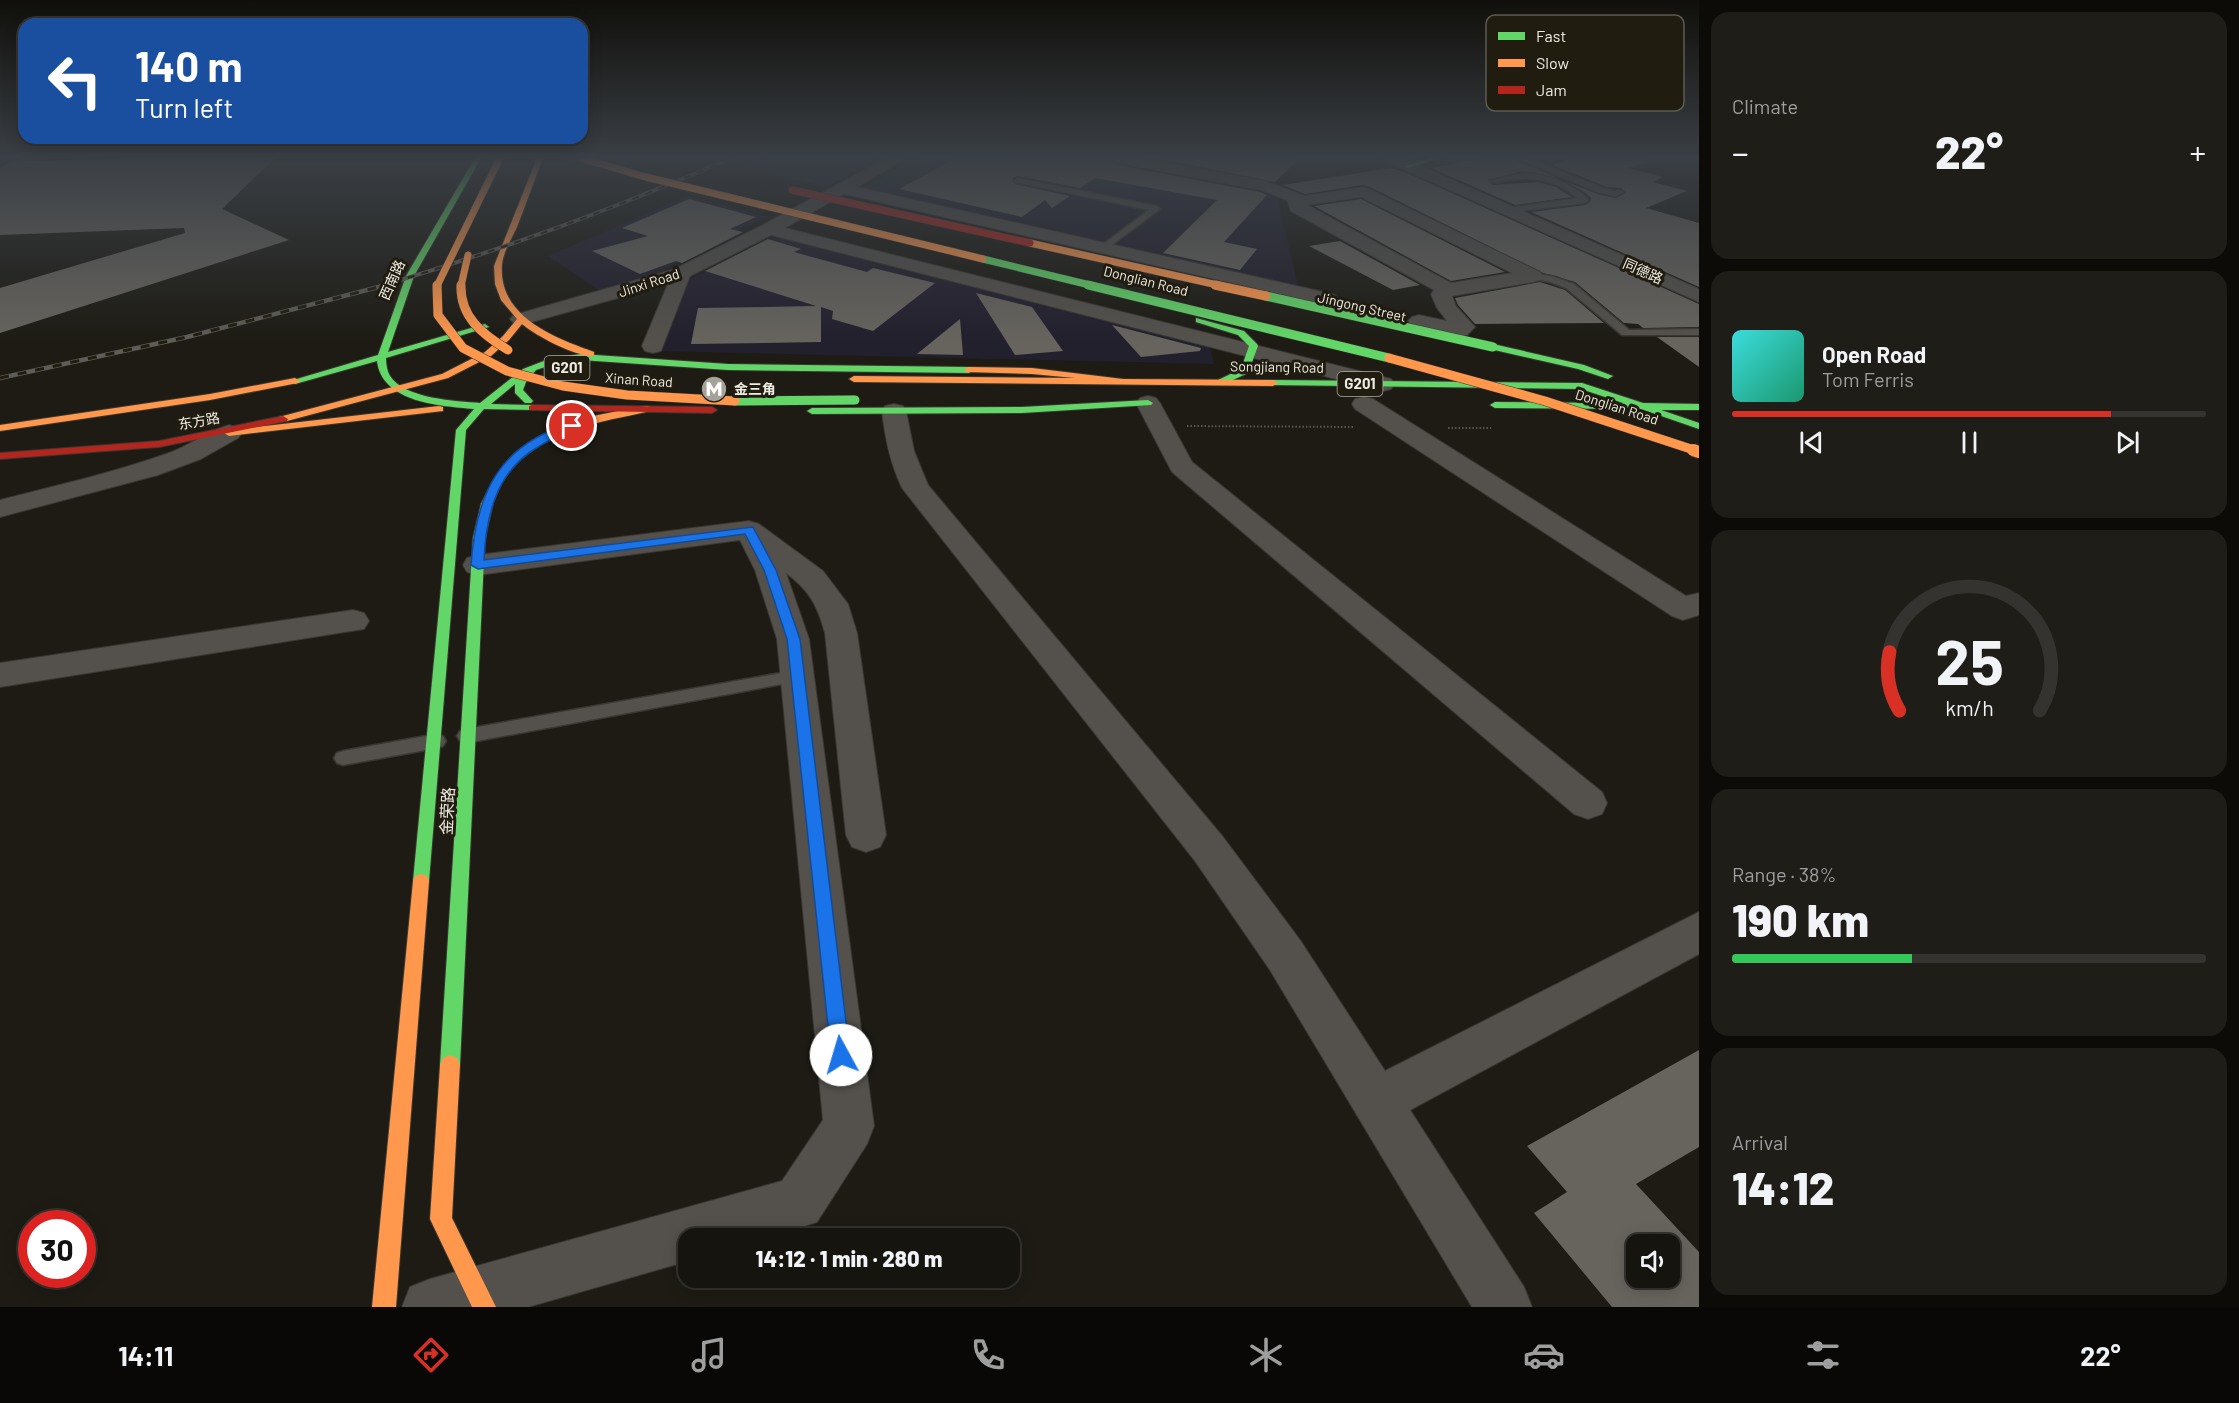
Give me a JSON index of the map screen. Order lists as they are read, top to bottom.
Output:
{
  "streets": {
    "main road": [
      "西南路",
      "Donglian Road",
      "Songjiang Road",
      "G201",
      "Xinan Road",
      "东方路",
      "金荣路"
    ],
    "street": ["同德路", "Jinxi Road", "Jingong Street"]
  },
  "crossings": [
    ["西南路", "东方路"],
    ["Donglian Road", "G201"],
    ["Jinxi Road", "东方路"],
    ["Songjiang Road", "G201"],
    ["Songjiang Road", "Xinan Road"]
  ],
  "places": {
    "metro station": ["金三角"]
  },
  "legend": ["Fast", "Slow", "Jam"],
  "page": {
    "tile": [
      "Climate",
      ["Range · 38%", "190 km"],
      ["Arrival", "14:12"]
    ],
    "turn": ["140 m", "Turn left"],
    "heat": ["−", "22°", "+"],
    "song": ["Open Road", "Tom Ferris"],
    "limit": "30",
    "trip": "14:12 · 1 min · 280 m",
    "tabs": ["14:11", "22°"],
    "gauge": ["25", "km/h"]
  }
}
